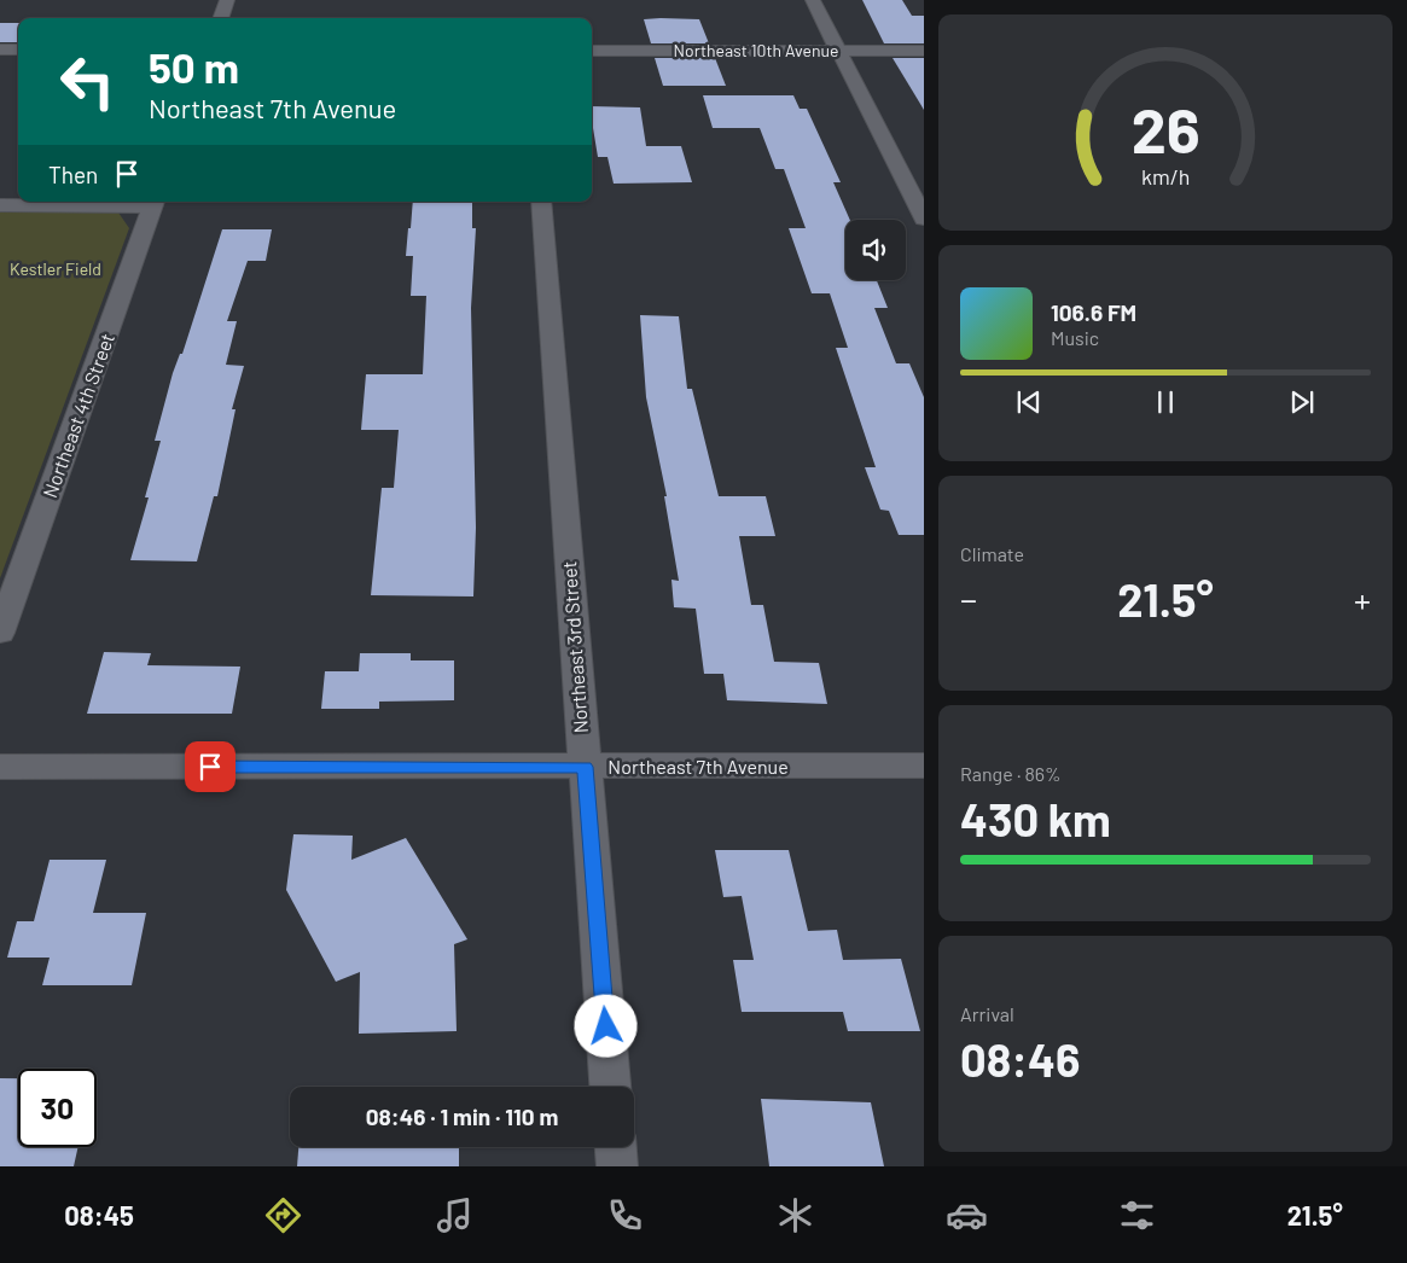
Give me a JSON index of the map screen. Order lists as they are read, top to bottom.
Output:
{
  "streets": {
    "street": [
      "Northeast 10th Avenue",
      "Northeast 4th Street",
      "Northeast 3rd Street",
      "Northeast 7th Avenue"
    ]
  },
  "crossings": [
    ["Northeast 3rd Street", "Northeast 7th Avenue"]
  ],
  "parks": ["Kestler Field"],
  "page": {
    "turn": ["50 m", "Northeast 7th Avenue"],
    "then": "Then",
    "song": ["106.6 FM", "Music"],
    "tile": [
      "Climate",
      ["Range · 86%", "430 km"],
      ["Arrival", "08:46"]
    ],
    "heat": ["−", "21.5°", "+"],
    "limit": "30",
    "trip": "08:46 · 1 min · 110 m",
    "tabs": ["08:45", "21.5°"],
    "gauge": ["26", "km/h"]
  }
}
